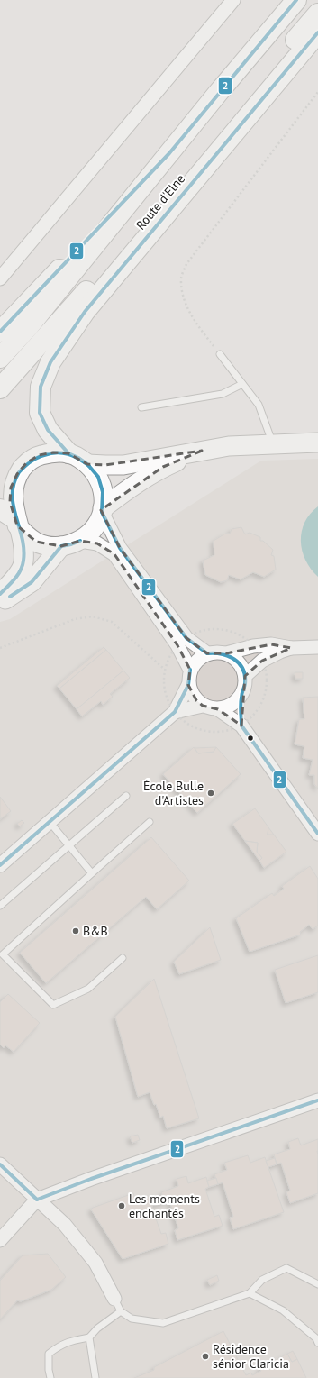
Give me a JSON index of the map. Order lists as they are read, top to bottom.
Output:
{
  "streets": {
    "highway": ["Route d'Elne"]
  },
  "places": [
    "École Bulle d'Artistes",
    "B&B",
    "Les moments enchantés",
    "Résidence sénior Claricia"
  ],
  "lines": ["transit line 2"]
}
